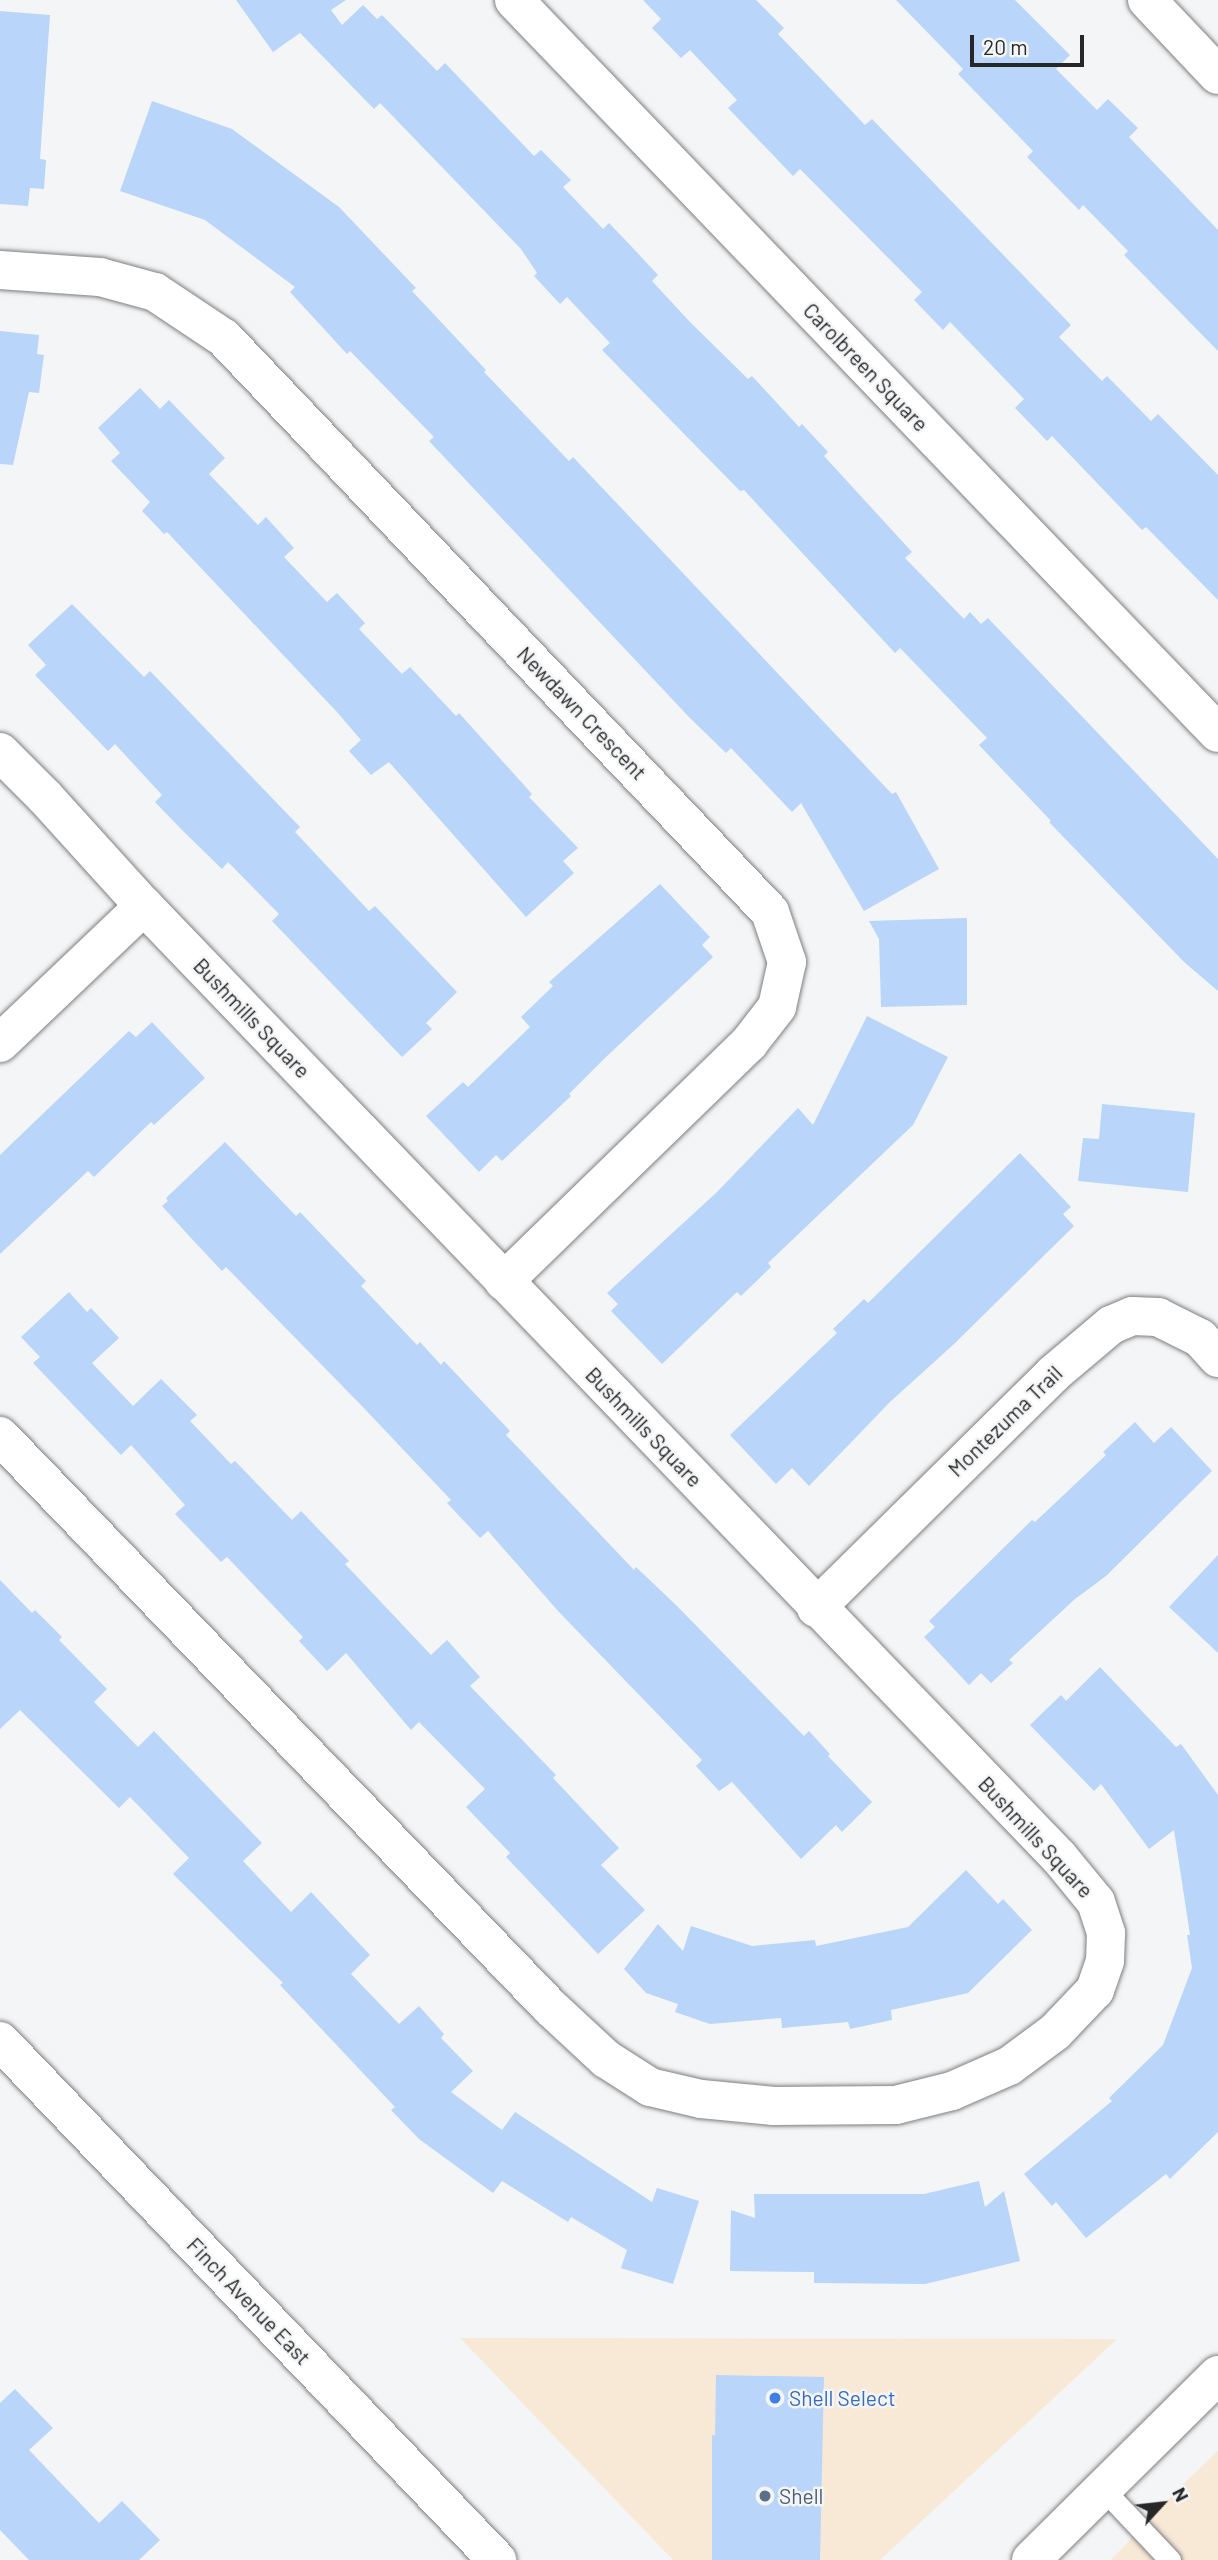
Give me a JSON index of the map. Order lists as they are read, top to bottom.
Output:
{
  "streets": {
    "street": [
      "Carolbreen Square",
      "Newdawn Crescent",
      "Bushmills Square",
      "Montezuma Trail",
      "Finch Avenue East"
    ]
  },
  "crossings": [
    ["Newdawn Crescent", "Bushmills Square"],
    ["Bushmills Square", "Montezuma Trail"]
  ],
  "places": ["Shell Select", "Shell"],
  "scale_bar": "20 m",
  "north": "top right"
}
